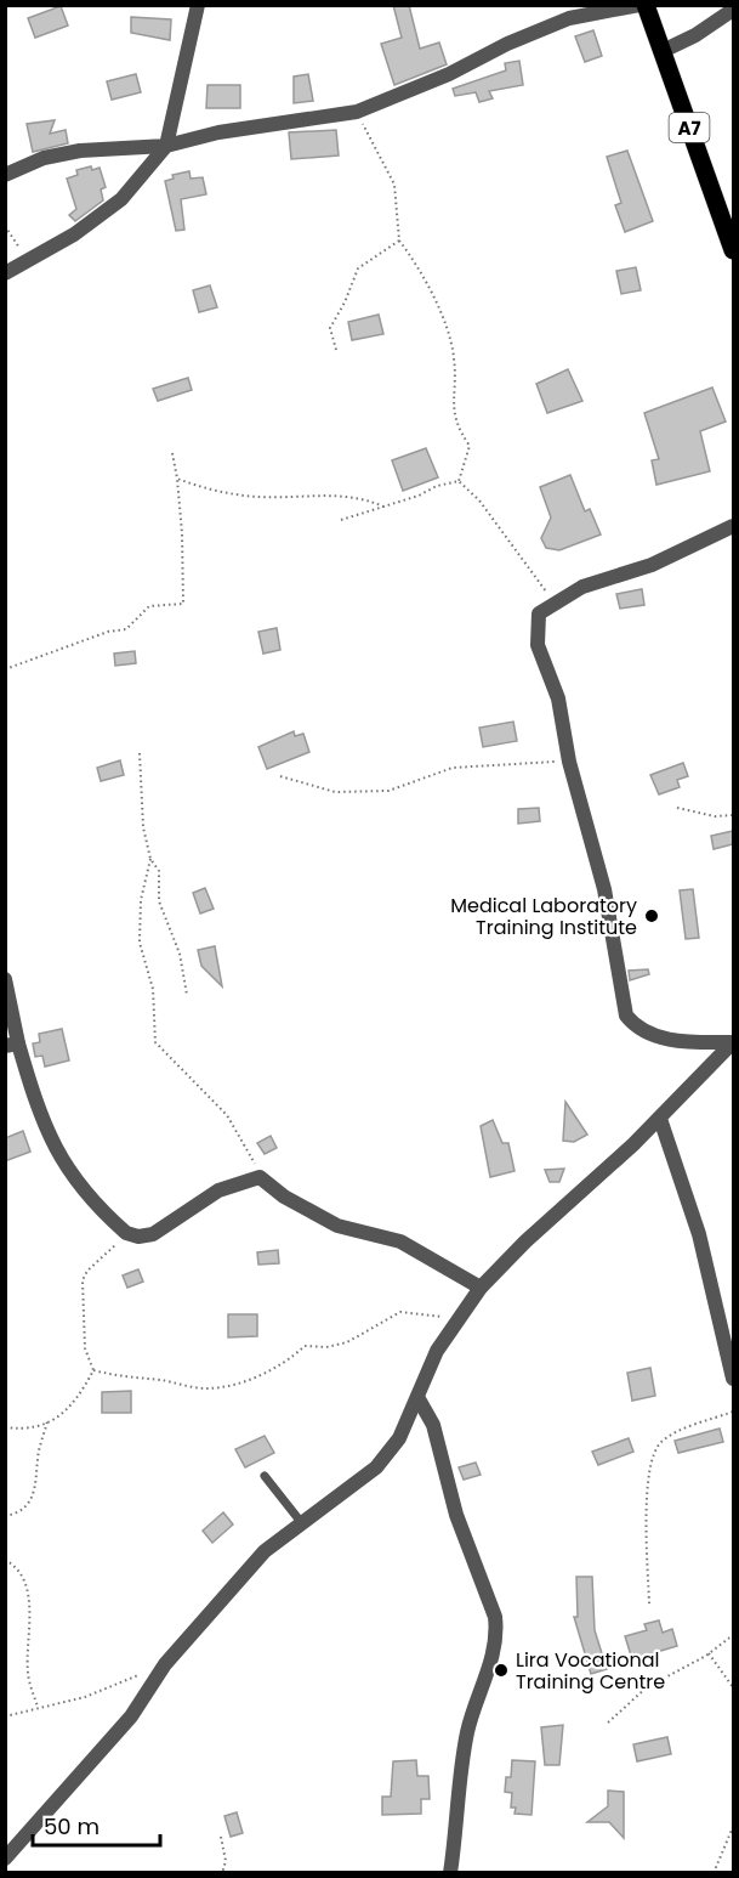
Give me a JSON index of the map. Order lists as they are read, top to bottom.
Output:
{
  "streets": {
    "main road": ["A7"]
  },
  "places": ["Medical Laboratory Training Institute", "Lira Vocational Training Centre"],
  "scale_bar": "50 m"
}
